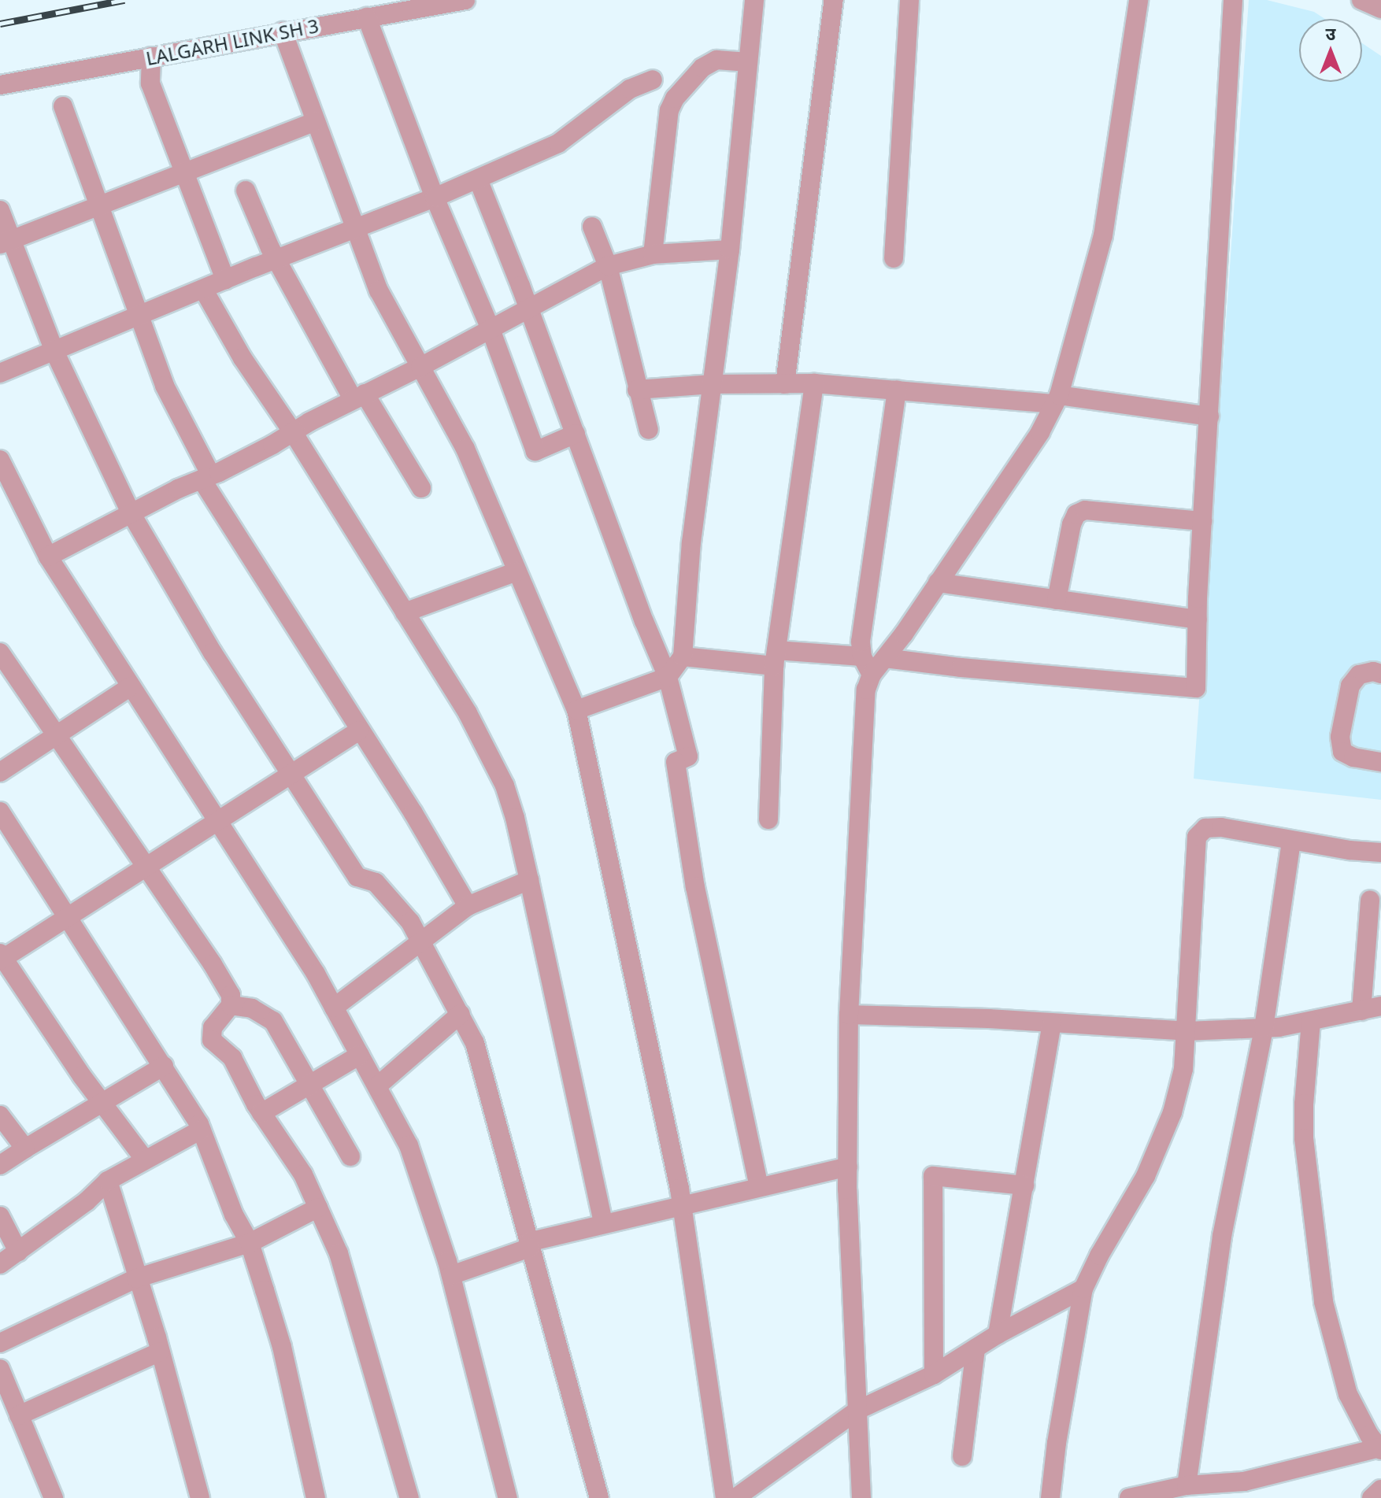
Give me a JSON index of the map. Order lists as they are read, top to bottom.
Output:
{
  "streets": {
    "street": ["LALGARH LINK SH 3"]
  },
  "north": "top"
}
